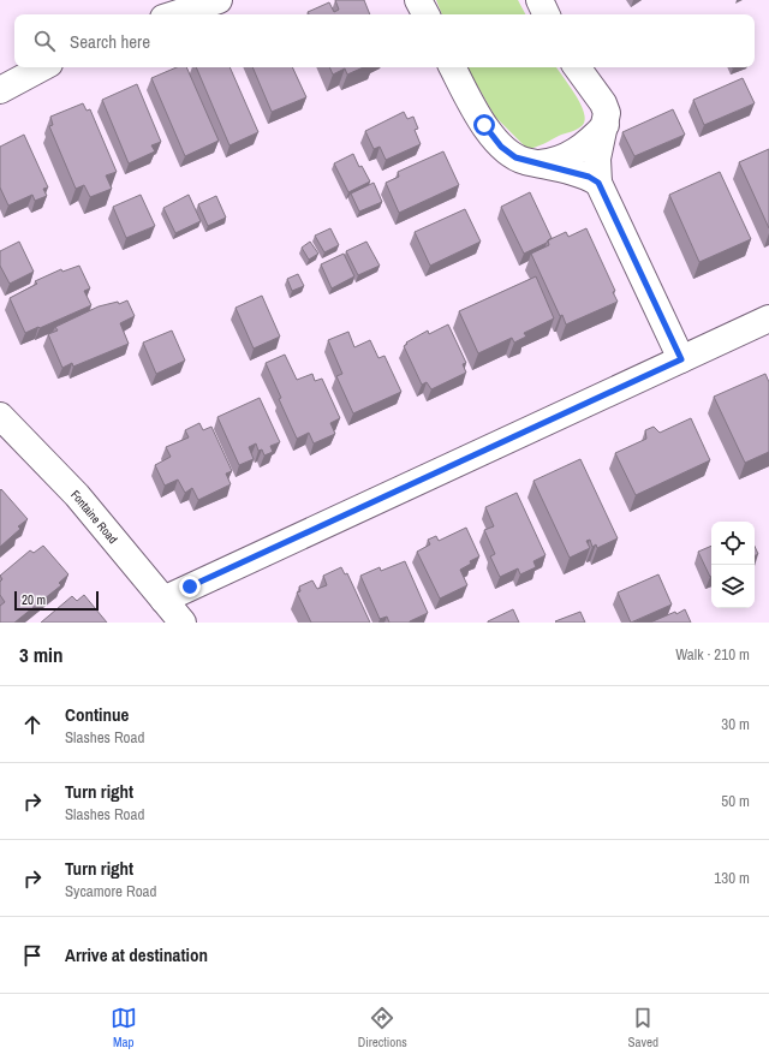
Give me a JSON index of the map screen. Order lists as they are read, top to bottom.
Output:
{
  "streets": {
    "street": ["Fontaine Road"]
  },
  "scale_bar": "20 m",
  "page": {
    "search": "Search here",
    "scale": "20 m",
    "heading": ["3 min", "Walk · 210 m"],
    "list": [
      ["Continue", "Slashes Road", "30 m"],
      ["Turn right", "Slashes Road", "50 m"],
      ["Turn right", "Sycamore Road", "130 m"],
      "Arrive at destination"
    ],
    "nav": ["Map", "Directions", "Saved"]
  }
}
